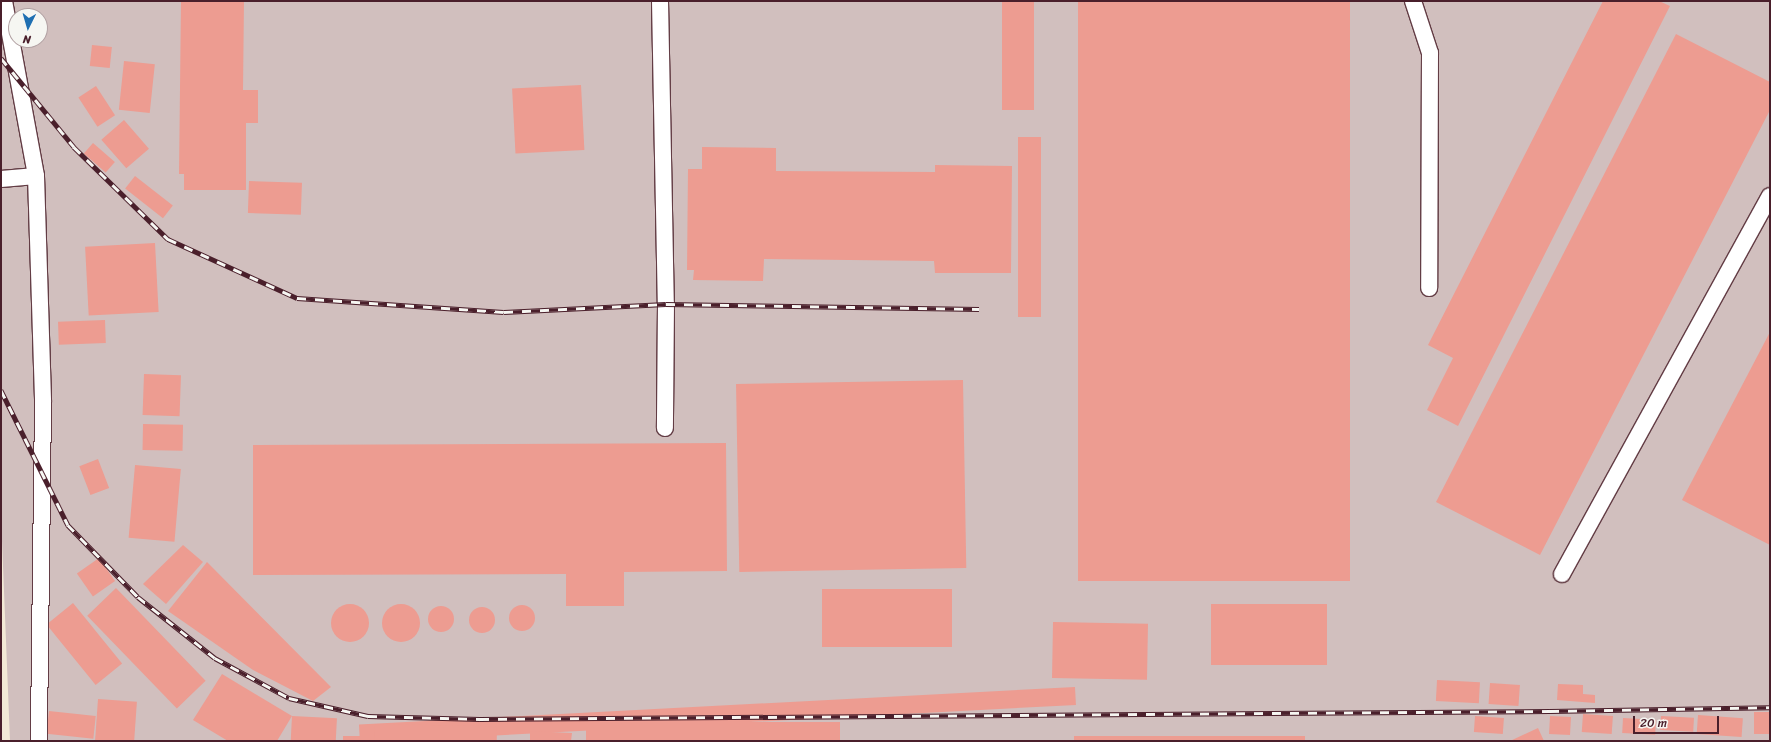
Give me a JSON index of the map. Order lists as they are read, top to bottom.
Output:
{
  "scale_bar": "20 m",
  "north": "bottom"
}
